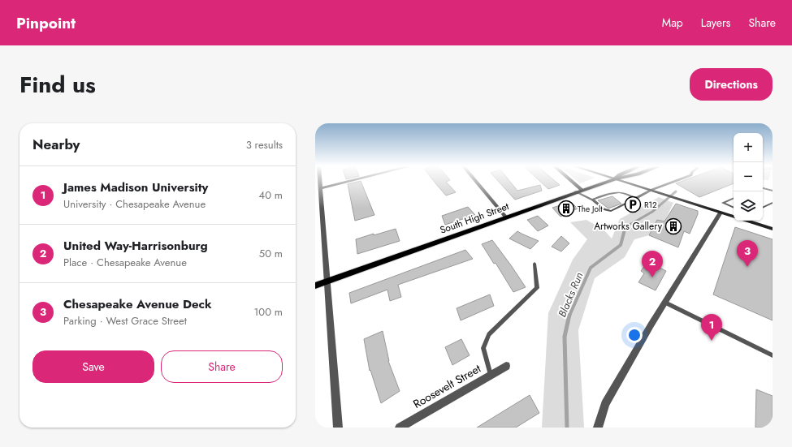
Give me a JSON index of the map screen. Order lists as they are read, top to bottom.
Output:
{
  "streets": {
    "main road": ["South High Street"],
    "street": ["Roosevelt Street"]
  },
  "water": ["Blacks Run"],
  "places": {
    "parking": ["R12"],
    "building": ["The Jolt", "Artworks Gallery"]
  },
  "page": {
    "header": "Pinpoint",
    "nav": ["Map", "Layers", "Share"],
    "title": "Find us",
    "buttons": [
      "Directions",
      ["Save", "Share"]
    ],
    "heading": ["Nearby", "3 results"],
    "map_buttons": ["+", "−"],
    "list": [
      {
        "mark": "1",
        "name": "James Madison University",
        "note": "University · Chesapeake Avenue",
        "value": "40 m"
      },
      {
        "mark": "2",
        "name": "United Way-Harrisonburg",
        "note": "Place · Chesapeake Avenue",
        "value": "50 m"
      },
      {
        "mark": "3",
        "name": "Chesapeake Avenue Deck",
        "note": "Parking · West Grace Street",
        "value": "100 m"
      }
    ],
    "pins": ["3", "2", "1"]
  }
}
